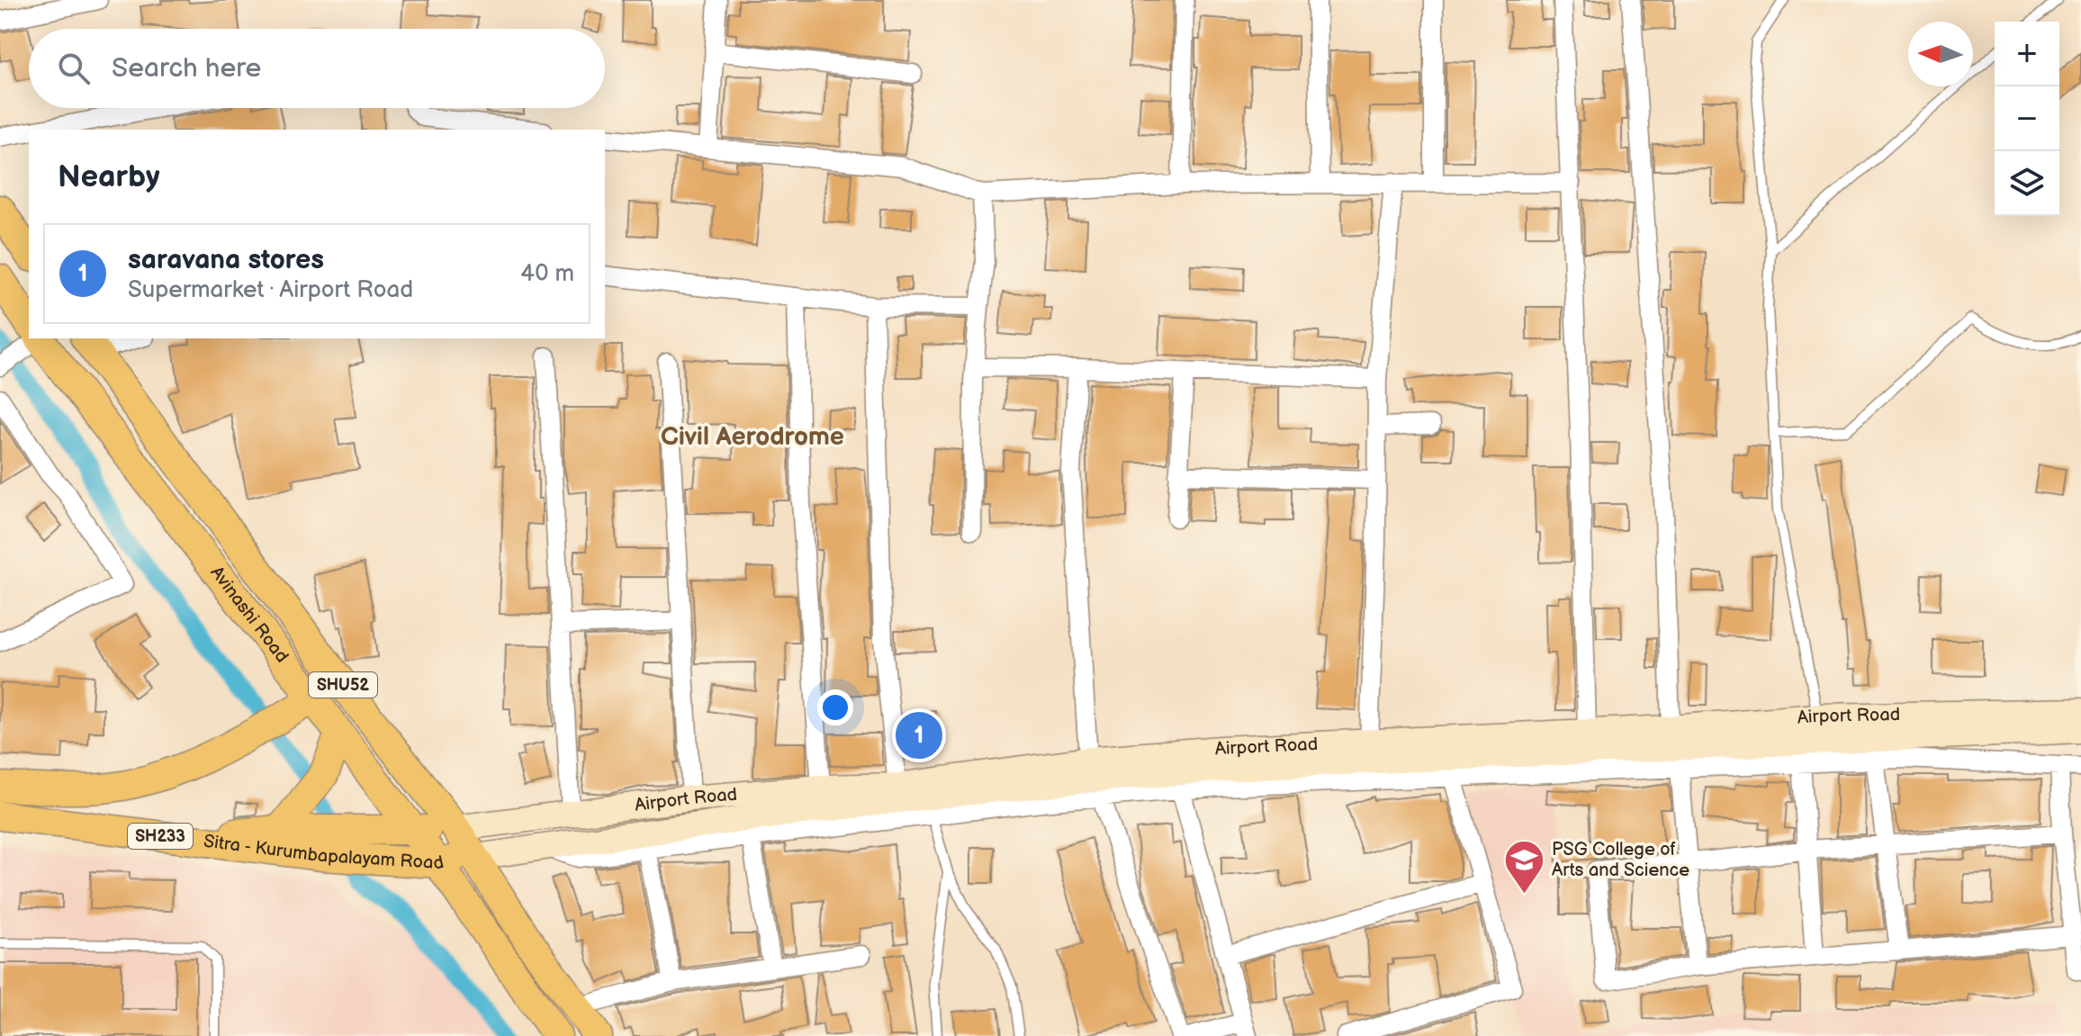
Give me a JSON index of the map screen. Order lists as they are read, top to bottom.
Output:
{
  "streets": {
    "main road": [
      "Avinashi Road",
      "SHU52",
      "SH233",
      "Sitra - Kurumbapalayam Road"
    ],
    "street": ["Airport Road"]
  },
  "crossings": [
    ["Avinashi Road", "Airport Road"],
    ["Avinashi Road", "Sitra - Kurumbapalayam Road"],
    ["Airport Road", "Sitra - Kurumbapalayam Road"]
  ],
  "districts": ["Civil Aerodrome"],
  "places": {
    "school or university": ["PSG College of Arts and Science"]
  },
  "north": "left",
  "page": {
    "map_buttons": ["+", "−"],
    "search": "Search here",
    "heading": "Nearby",
    "list": [
      {
        "mark": "1",
        "name": "saravana stores",
        "note": "Supermarket · Airport Road",
        "value": "40 m"
      }
    ],
    "pins": "1"
  }
}
